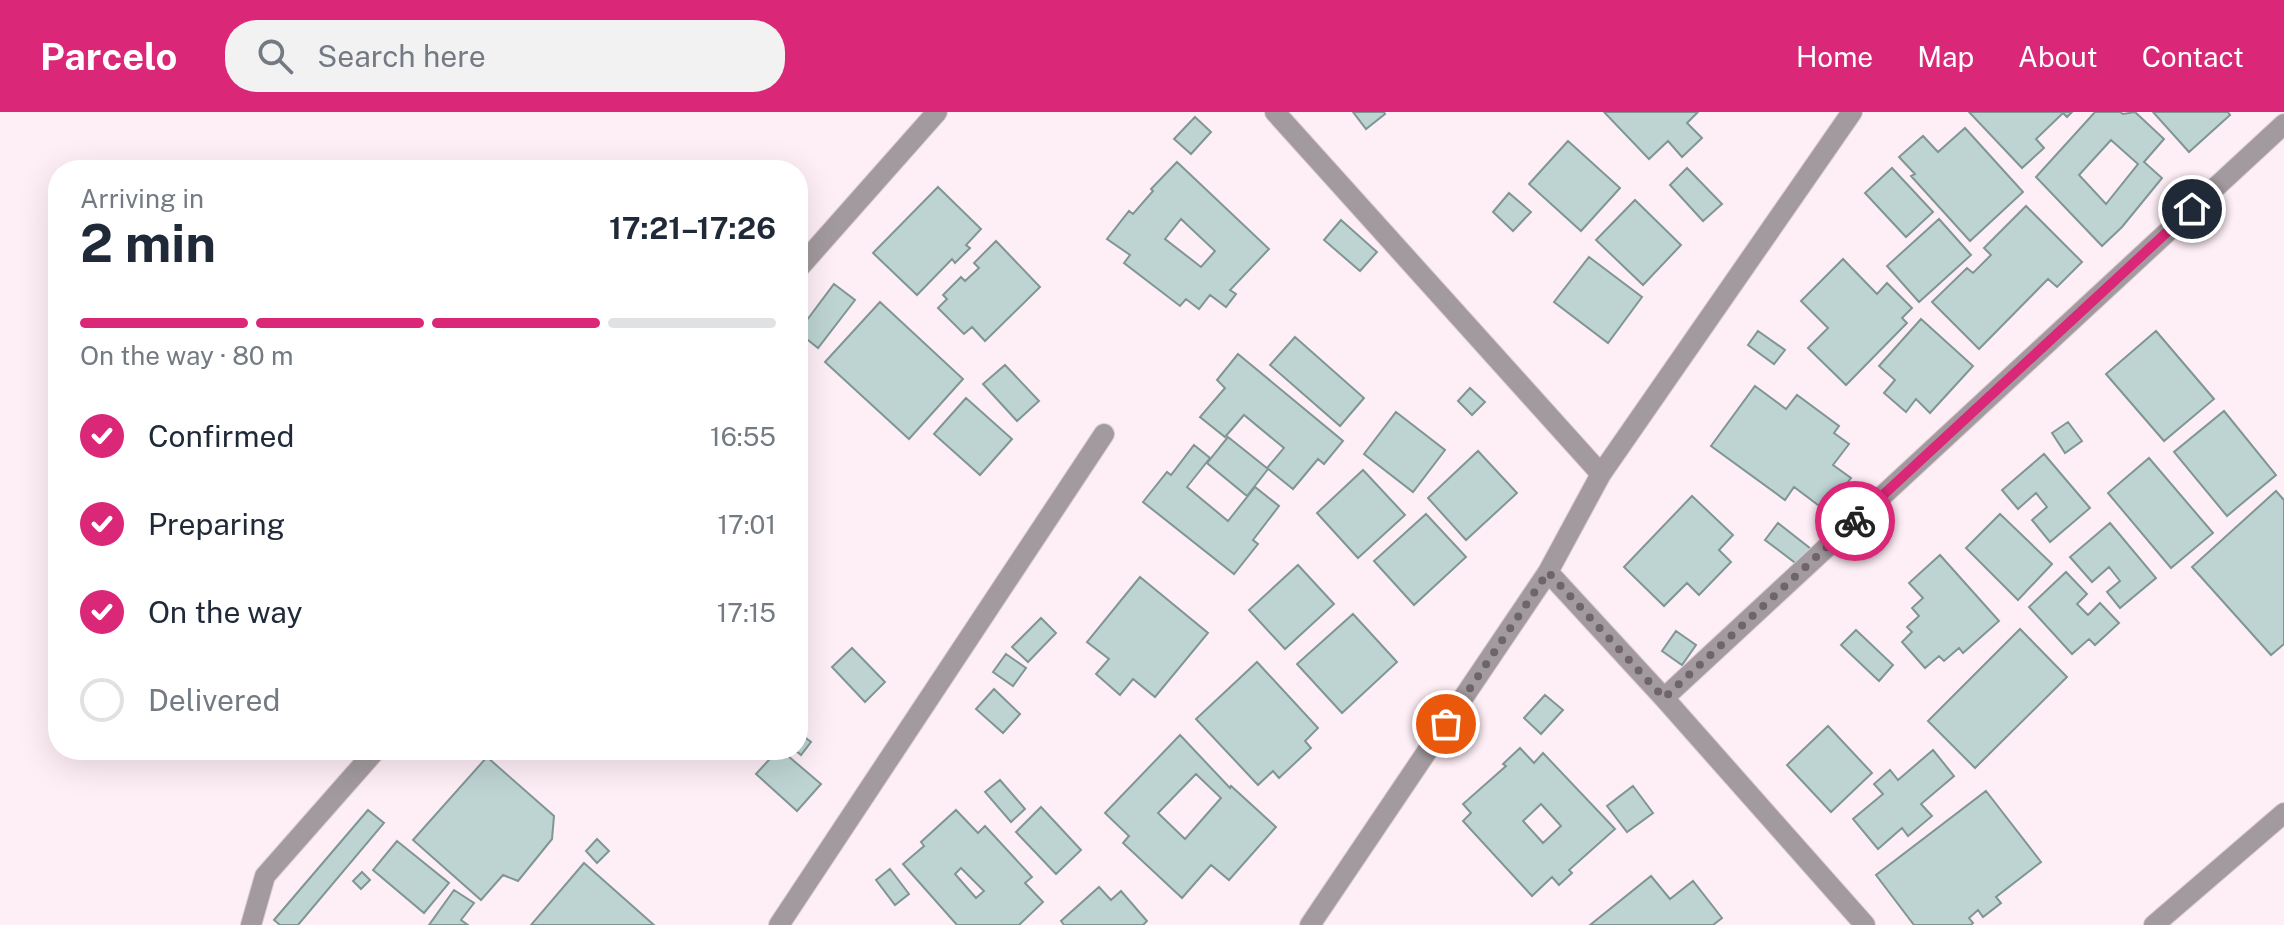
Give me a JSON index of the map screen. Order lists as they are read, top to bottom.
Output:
{
  "page": {
    "header": "Parcelo",
    "search": "Search here",
    "nav": [
      "Home",
      "Map",
      "About",
      "Contact"
    ],
    "heading": ["2 min", "Arriving in", "17:21–17:26"],
    "bar": "On the way · 80 m",
    "list": [
      ["Confirmed", "16:55"],
      ["Preparing", "17:01"],
      ["On the way", "17:15"],
      "Delivered"
    ]
  }
}
